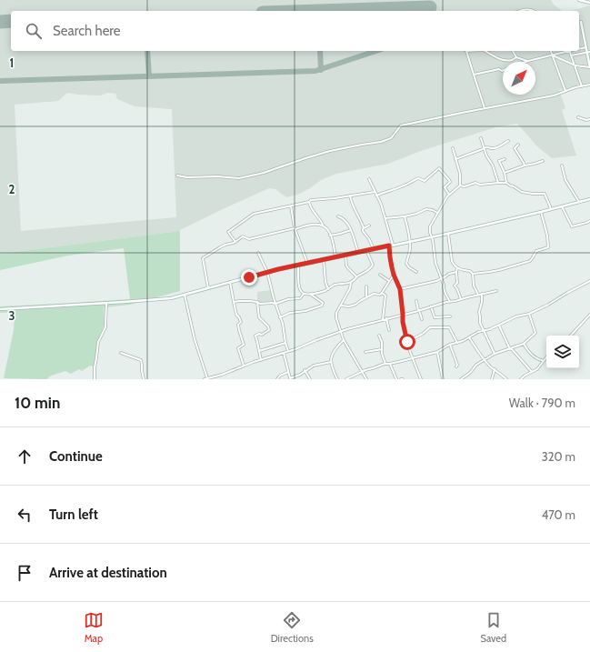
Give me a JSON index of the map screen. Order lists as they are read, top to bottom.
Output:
{
  "north": "top right",
  "page": {
    "search": "Search here",
    "heading": ["10 min", "Walk · 790 m"],
    "list": [
      ["Continue", "320 m"],
      ["Turn left", "470 m"],
      "Arrive at destination"
    ],
    "nav": ["Map", "Directions", "Saved"]
  },
  "grid": {
    "rows": ["1", "2", "3"]
  }
}
